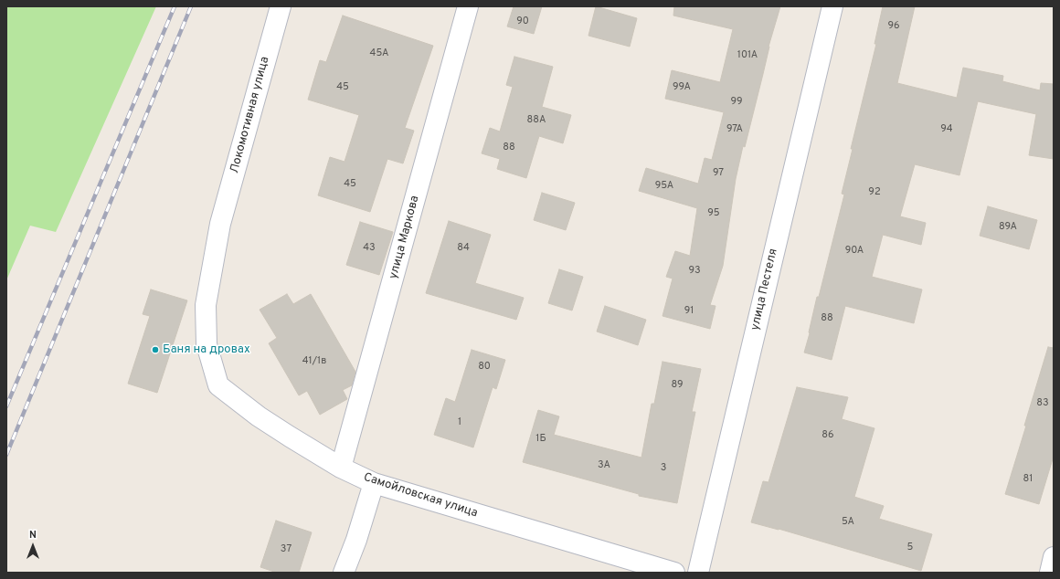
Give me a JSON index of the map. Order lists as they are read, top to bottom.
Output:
{
  "streets": {
    "street": [
      "Локомотивная улица",
      "улица Маркова",
      "улица Пестеля",
      "Самойловская улица"
    ]
  },
  "crossings": [
    ["Локомотивная улица", "Самойловская улица"],
    ["улица Маркова", "Самойловская улица"]
  ],
  "places": ["Баня на дровах"],
  "house_numbers": [
    "90",
    "96",
    "45А",
    "101А",
    "45",
    "99А",
    "99",
    "88А",
    "97А",
    "94",
    "88",
    "97",
    "45",
    "95А",
    "92",
    "95",
    "89А",
    "43",
    "84",
    "90А",
    "93",
    "91",
    "88",
    "41/1в",
    "80",
    "89",
    "83",
    "1",
    "86",
    "1Б",
    "3А",
    "3",
    "81",
    "5А",
    "5",
    "37"
  ],
  "north": "top"
}
